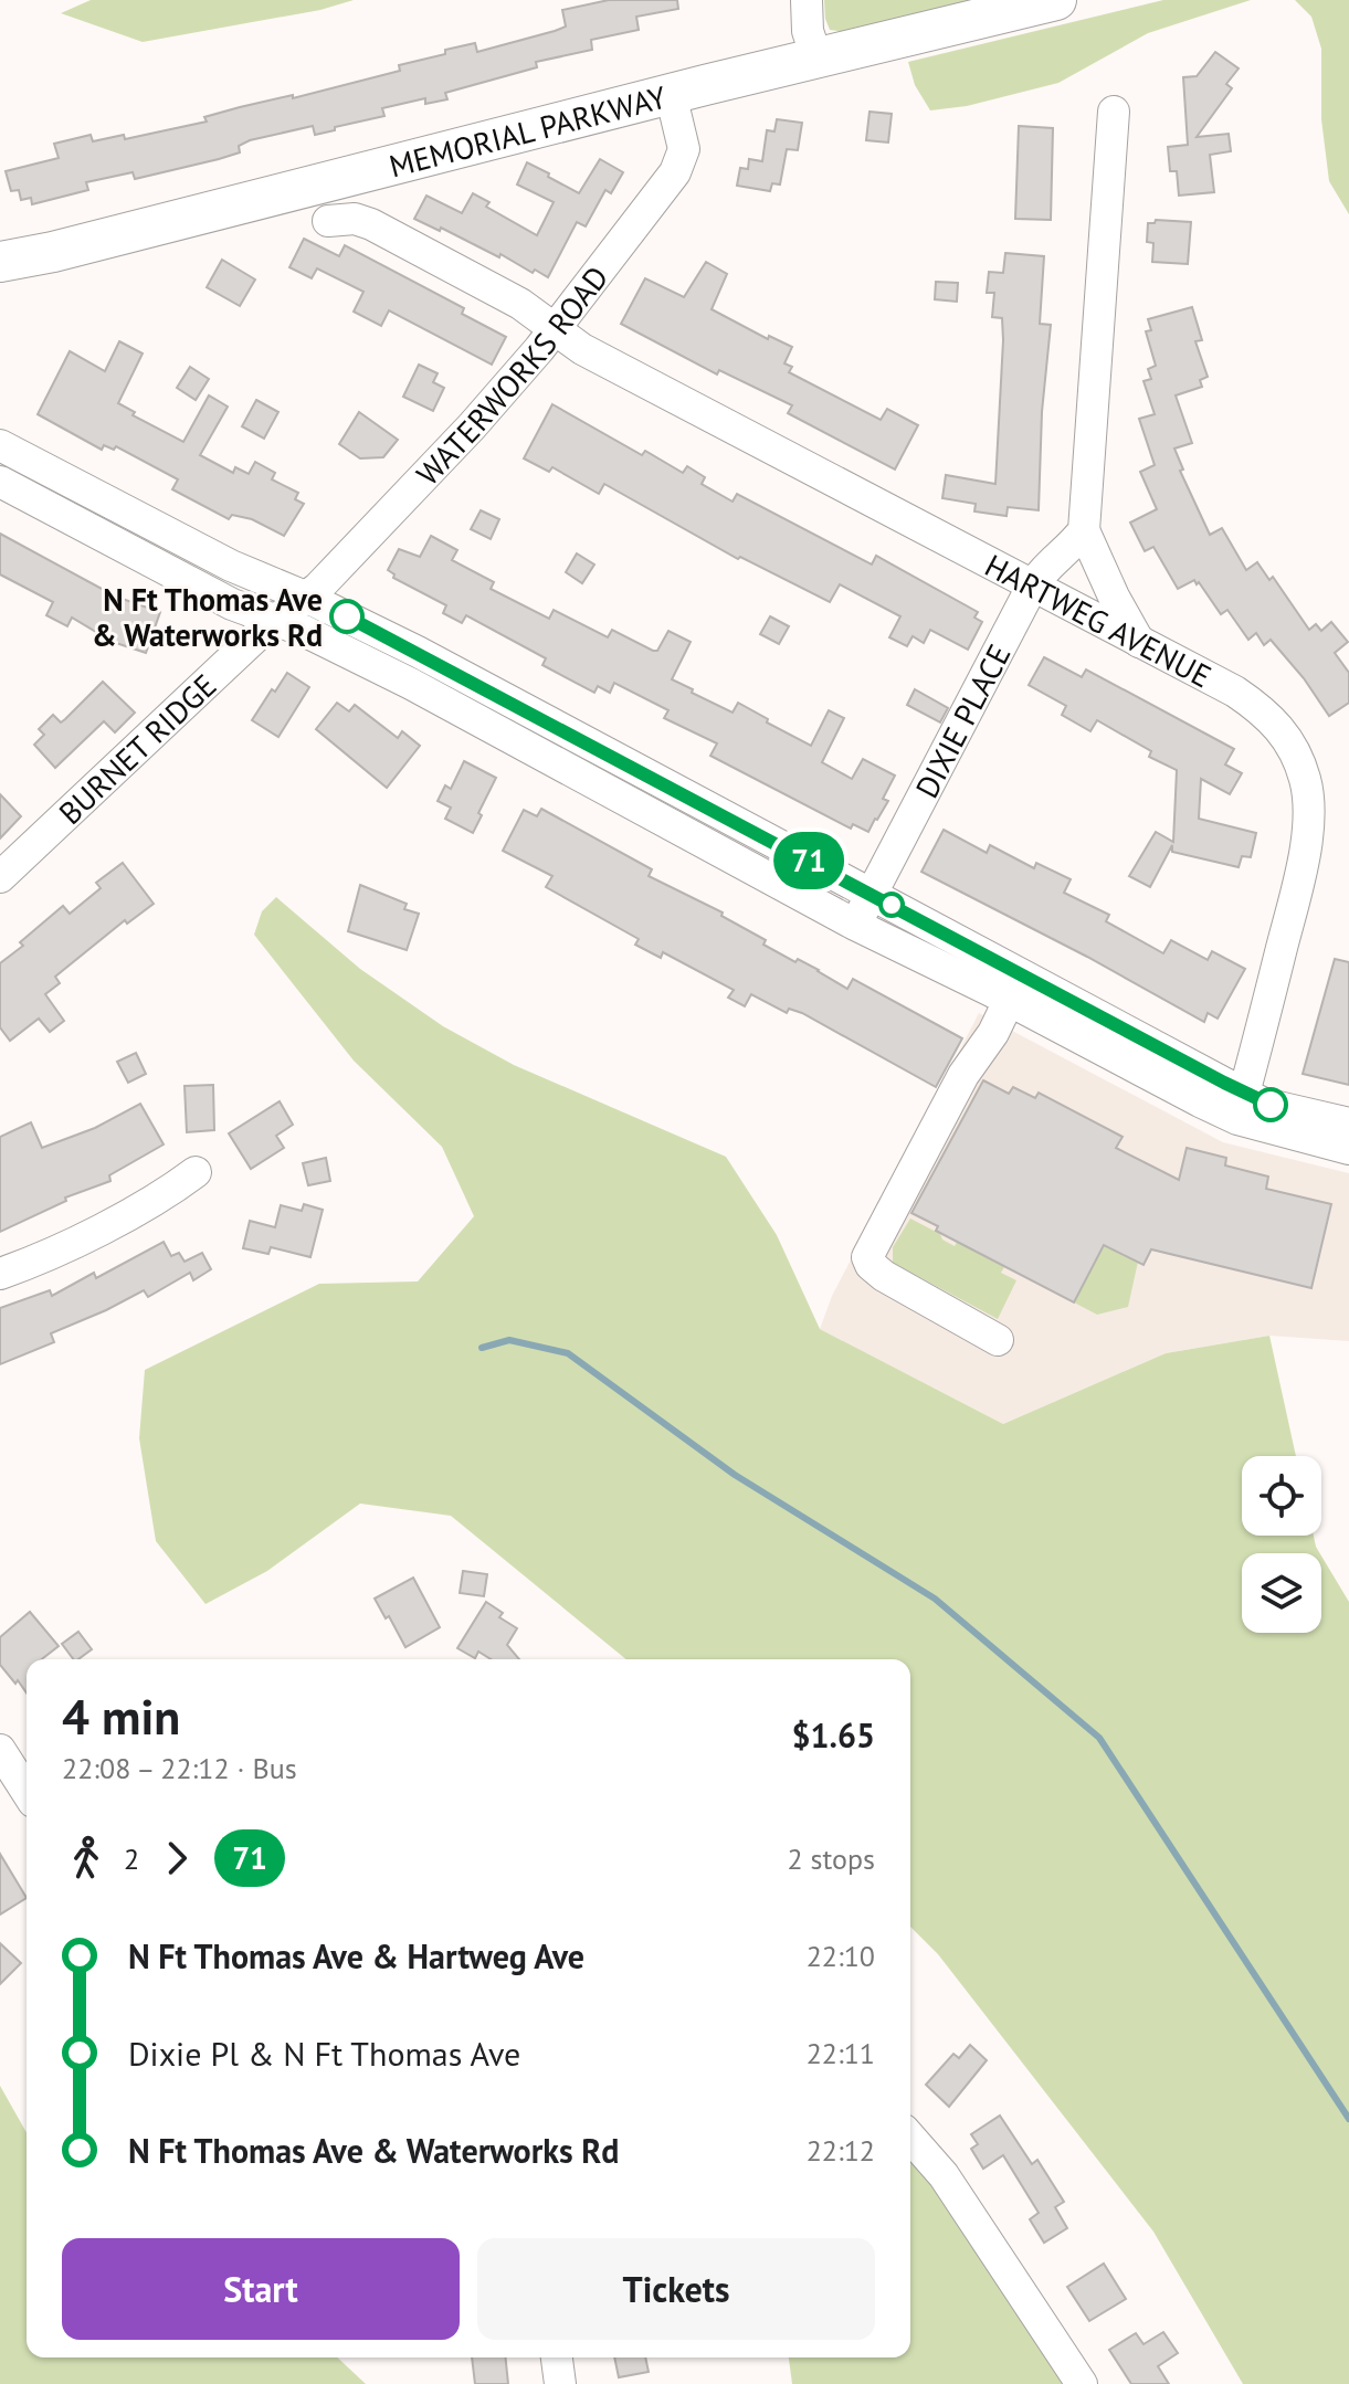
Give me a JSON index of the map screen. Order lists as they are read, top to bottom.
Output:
{
  "streets": {
    "main road": ["MEMORIAL PARKWAY"],
    "street": [
      "WATERWORKS ROAD",
      "HARTWEG AVENUE",
      "DIXIE PLACE",
      "BURNET RIDGE"
    ]
  },
  "crossings": [
    ["MEMORIAL PARKWAY", "WATERWORKS ROAD"],
    ["WATERWORKS ROAD", "HARTWEG AVENUE"],
    ["WATERWORKS ROAD", "BURNET RIDGE"],
    ["HARTWEG AVENUE", "DIXIE PLACE"]
  ],
  "places": ["N Ft Thomas Ave & Waterworks Rd"],
  "lines": ["bus line 71"],
  "page": {
    "on_map": "71",
    "heading": ["4 min", "22:08 – 22:12 · Bus", "$1.65"],
    "legs": ["2", "71", "2 stops"],
    "list": [
      {
        "name": "N Ft Thomas Ave & Hartweg Ave",
        "value": "22:10"
      },
      {
        "name": "Dixie Pl & N Ft Thomas Ave",
        "value": "22:11"
      },
      {
        "name": "N Ft Thomas Ave & Waterworks Rd",
        "value": "22:12"
      }
    ],
    "buttons": ["Start", "Tickets"]
  }
}
